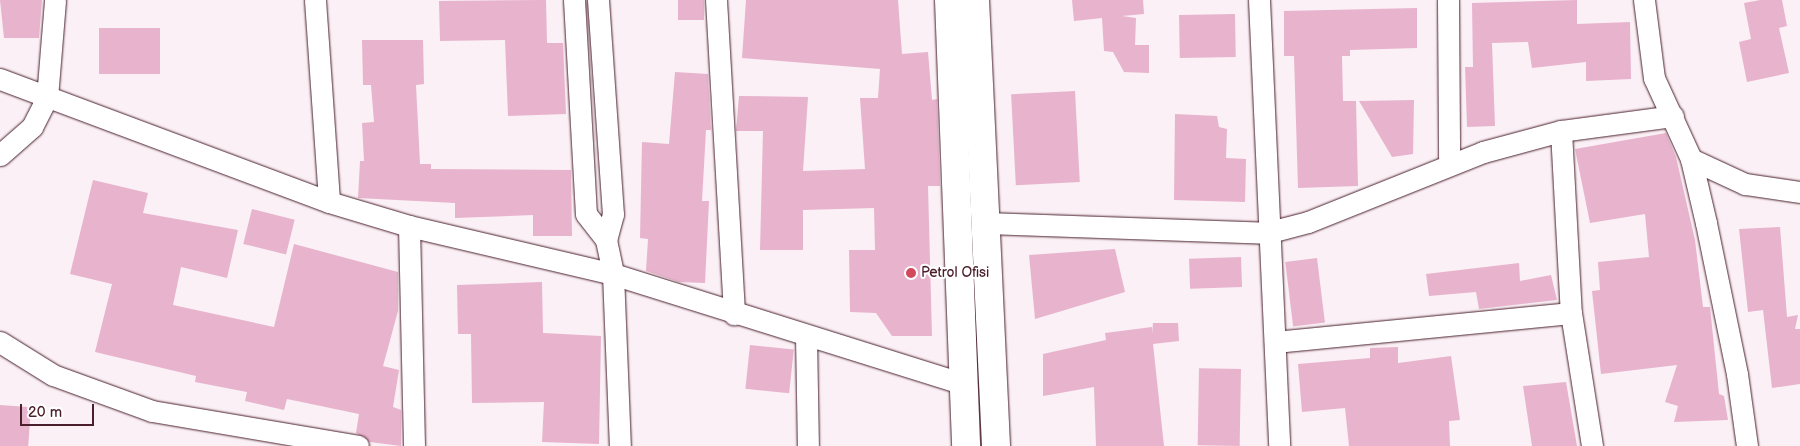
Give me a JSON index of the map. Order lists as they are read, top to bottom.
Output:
{
  "places": ["Petrol Ofisi"],
  "scale_bar": "20 m"
}
